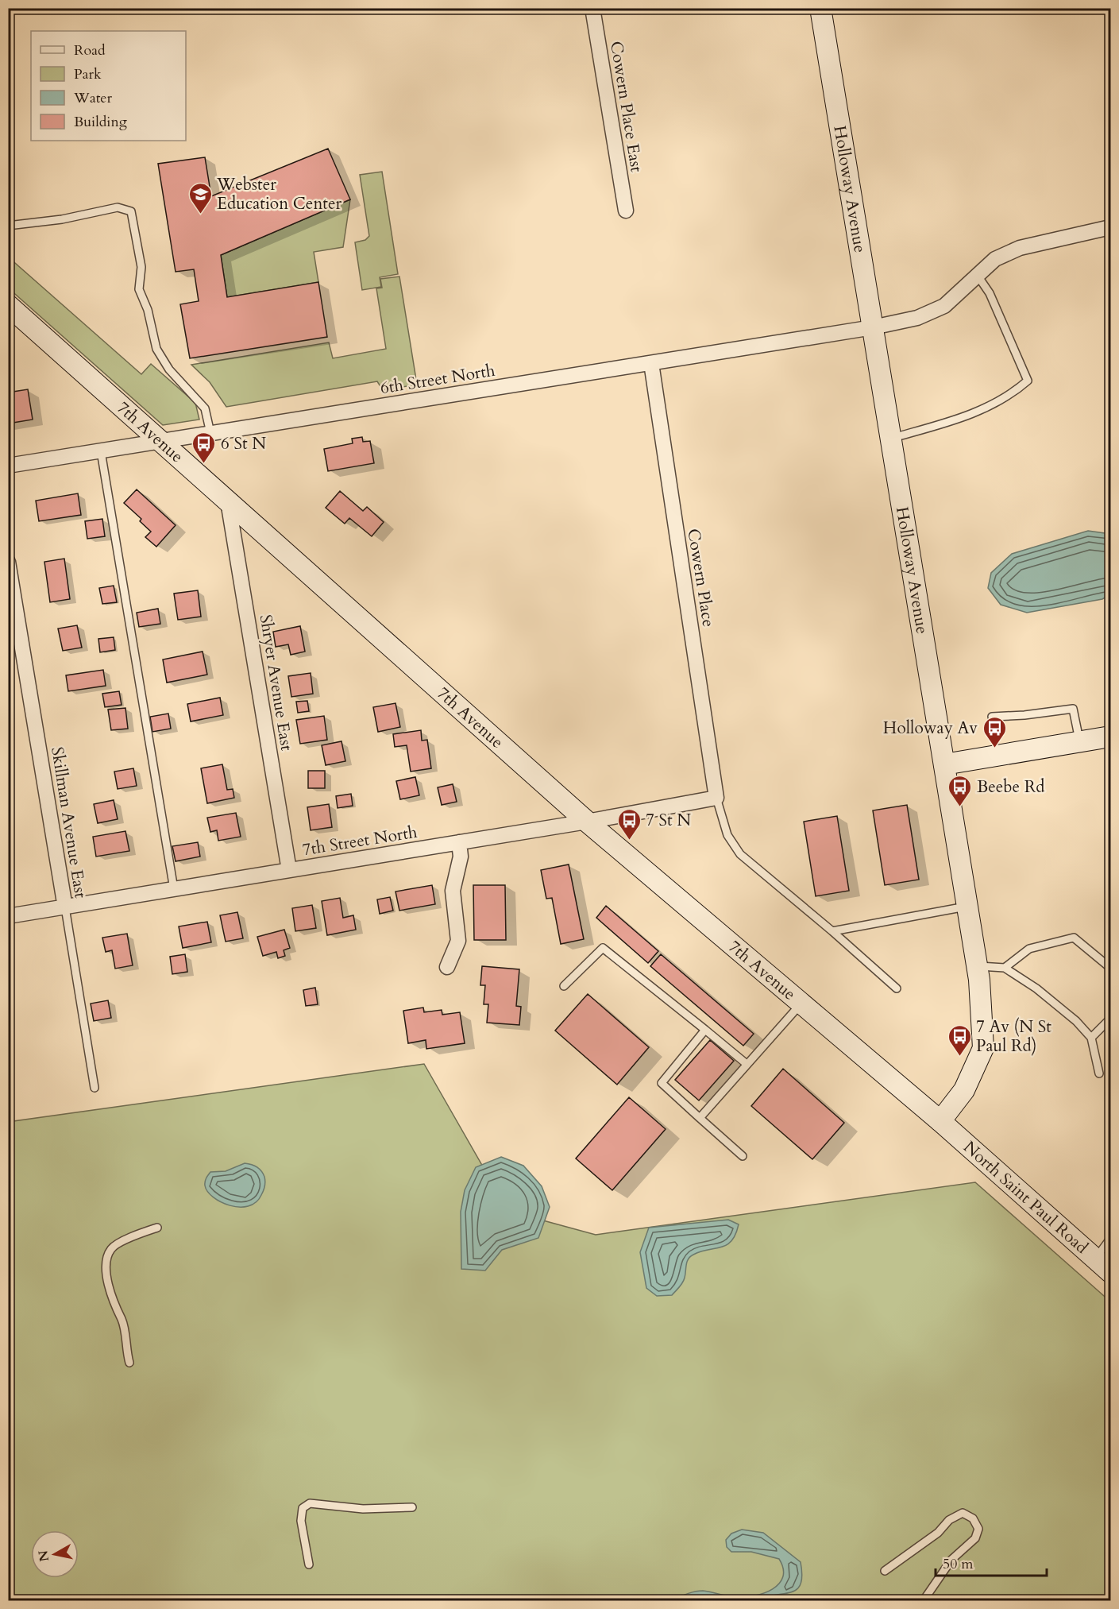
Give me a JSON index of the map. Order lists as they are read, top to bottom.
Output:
{
  "streets": {
    "street": [
      "Cowern Place East",
      "Holloway Avenue",
      "6th Street North",
      "7th Avenue",
      "Cowern Place",
      "Shryer Avenue East",
      "Skillman Avenue East",
      "7th Street North",
      "North Saint Paul Road"
    ]
  },
  "crossings": [
    ["Holloway Avenue", "6th Street North"],
    ["Holloway Avenue", "7th Avenue"],
    ["Holloway Avenue", "North Saint Paul Road"],
    ["6th Street North", "7th Avenue"],
    ["6th Street North", "Cowern Place"],
    ["7th Avenue", "Shryer Avenue East"],
    ["7th Avenue", "7th Street North"],
    ["7th Avenue", "North Saint Paul Road"],
    ["Cowern Place", "7th Street North"],
    ["Shryer Avenue East", "7th Street North"],
    ["Skillman Avenue East", "7th Street North"]
  ],
  "places": {
    "school or university": ["Webster Education Center"],
    "bus stop": [
      "6 St N",
      "Holloway Av",
      "Beebe Rd",
      "7 St N",
      "7 Av (N St Paul Rd)"
    ]
  },
  "legend": [
    "Road",
    "Park",
    "Water",
    "Building"
  ],
  "scale_bar": "50 m",
  "north": "left"
}
